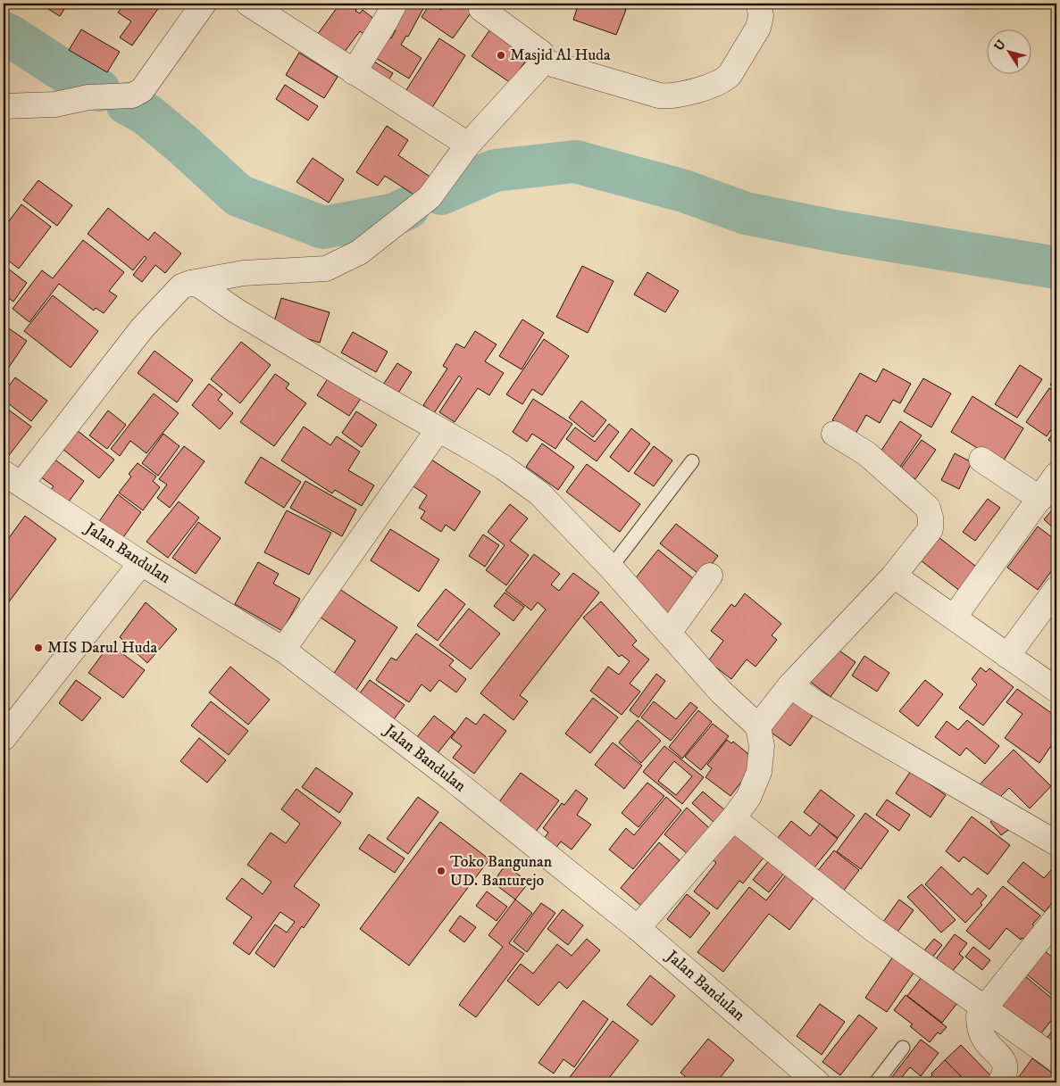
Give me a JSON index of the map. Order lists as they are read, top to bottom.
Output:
{
  "streets": {
    "street": ["Jalan Bandulan"]
  },
  "places": ["Masjid Al Huda", "MIS Darul Huda", "Toko Bangunan UD. Banturejo"],
  "north": "top left"
}
